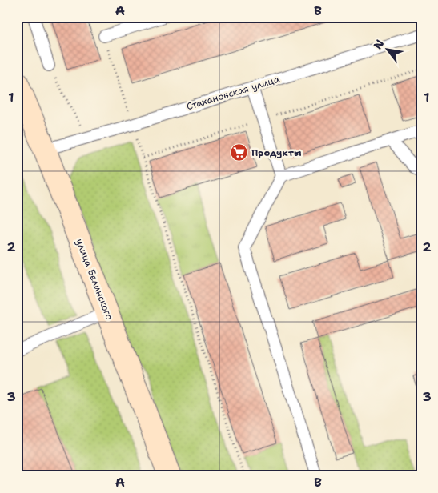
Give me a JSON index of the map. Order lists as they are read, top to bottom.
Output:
{
  "streets": {
    "street": ["улица Белинского"],
    "lane": ["Стахановская улица"]
  },
  "crossings": [
    ["Стахановская улица", "улица Белинского"]
  ],
  "places": {
    "supermarket": ["Продукты"]
  },
  "north": "top left",
  "grid": {
    "columns": ["A", "B"],
    "rows": ["1", "2", "3"]
  }
}
